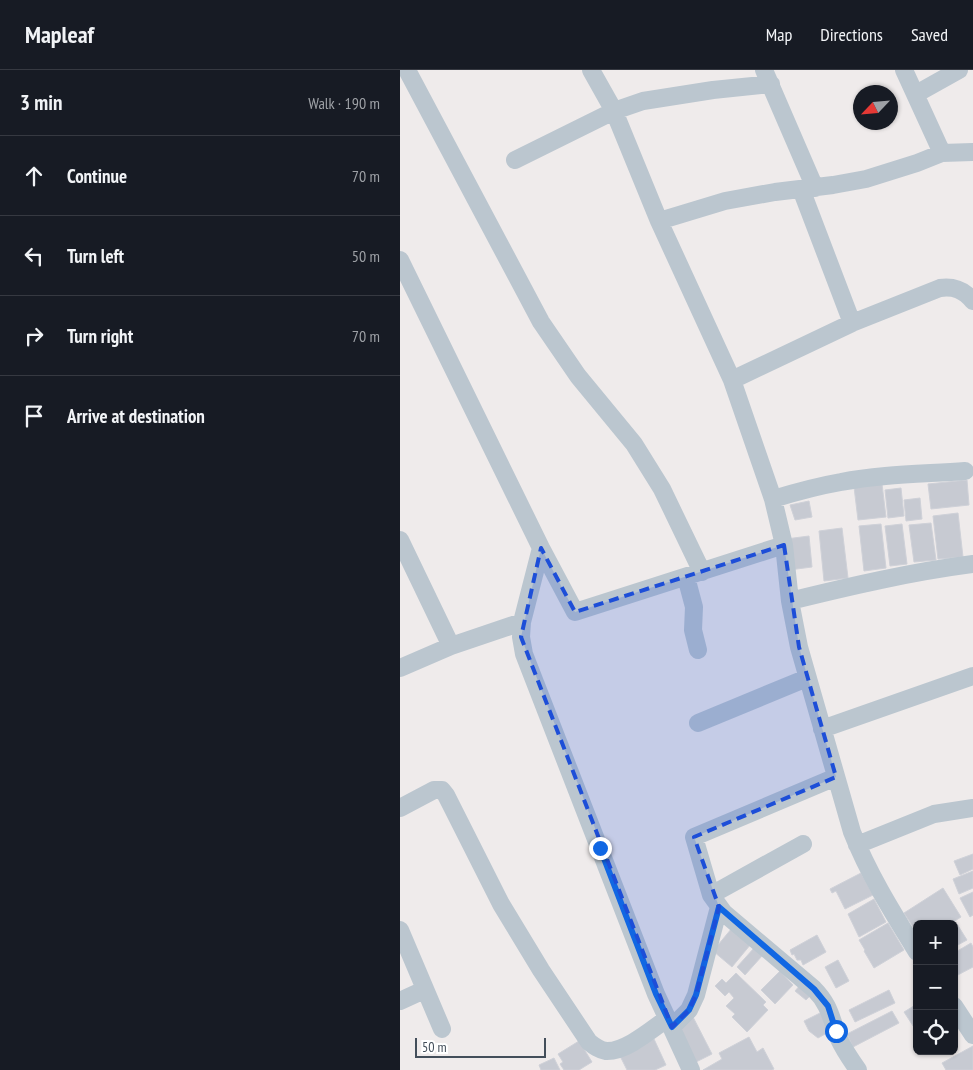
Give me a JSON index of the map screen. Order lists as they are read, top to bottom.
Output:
{
  "scale_bar": "50 m",
  "north": "bottom left",
  "page": {
    "header": "Mapleaf",
    "nav": ["Map", "Directions", "Saved"],
    "heading": ["3 min", "Walk · 190 m"],
    "list": [
      ["Continue", "70 m"],
      ["Turn left", "50 m"],
      ["Turn right", "70 m"],
      "Arrive at destination"
    ],
    "map_buttons": ["+", "−"],
    "scale": "50 m"
  }
}
